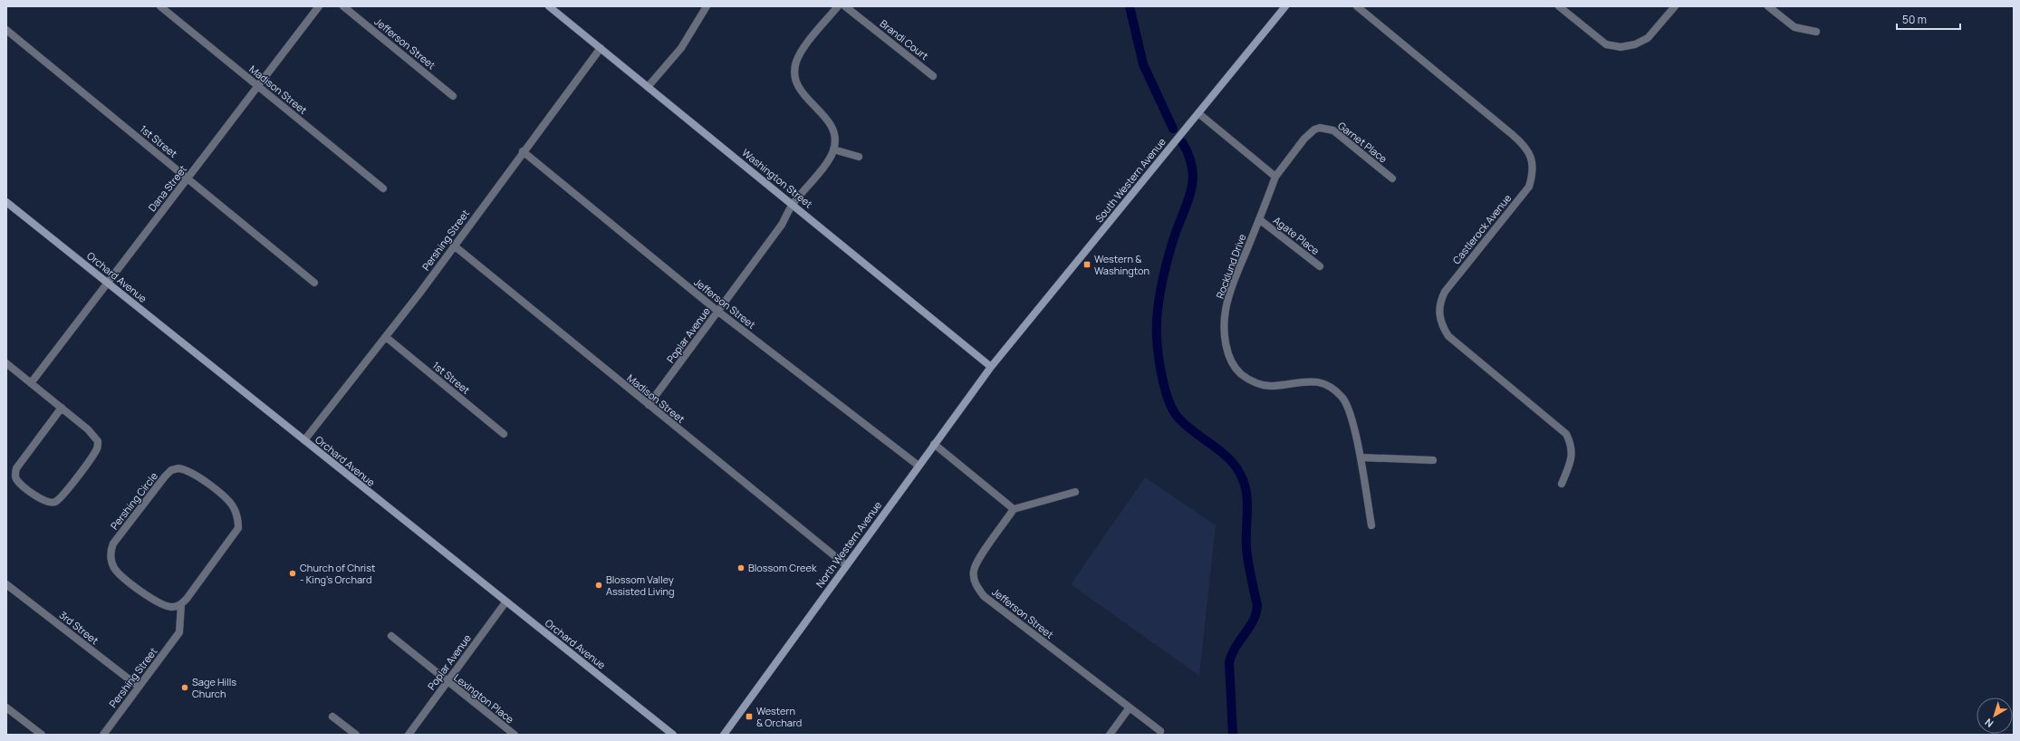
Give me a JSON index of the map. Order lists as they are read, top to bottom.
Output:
{
  "streets": {
    "street": [
      "Brandi Court",
      "Jefferson Street",
      "Madison Street",
      "1st Street",
      "Garnet Place",
      "Washington Street",
      "South Western Avenue",
      "Dana Street",
      "Castlerock Avenue",
      "Agate Place",
      "Pershing Street",
      "Rocklund Drive",
      "Orchard Avenue",
      "Poplar Avenue",
      "Pershing Circle",
      "North Western Avenue",
      "3rd Street",
      "Lexington Place"
    ]
  },
  "crossings": [
    ["Jefferson Street", "Pershing Street"],
    ["Jefferson Street", "Poplar Avenue"],
    ["Jefferson Street", "North Western Avenue"],
    ["Madison Street", "Dana Street"],
    ["Madison Street", "Pershing Street"],
    ["Madison Street", "Poplar Avenue"],
    ["Madison Street", "North Western Avenue"],
    ["1st Street", "Dana Street"],
    ["1st Street", "Pershing Street"],
    ["Garnet Place", "Rocklund Drive"],
    ["Washington Street", "South Western Avenue"],
    ["Washington Street", "Pershing Street"],
    ["Washington Street", "Poplar Avenue"],
    ["Washington Street", "North Western Avenue"],
    ["South Western Avenue", "North Western Avenue"],
    ["Dana Street", "Orchard Avenue"],
    ["Agate Place", "Rocklund Drive"],
    ["Pershing Street", "Orchard Avenue"],
    ["Pershing Street", "Pershing Circle"],
    ["Pershing Street", "3rd Street"],
    ["Orchard Avenue", "Poplar Avenue"],
    ["Poplar Avenue", "Lexington Place"]
  ],
  "places": {
    "transit": ["Western & Washington", "Western & Orchard"],
    "other": [
      "Blossom Creek",
      "Church of Christ - King's Orchard",
      "Blossom Valley Assisted Living",
      "Sage Hills Church"
    ]
  },
  "scale_bar": "50 m",
  "north": "bottom left"
}
